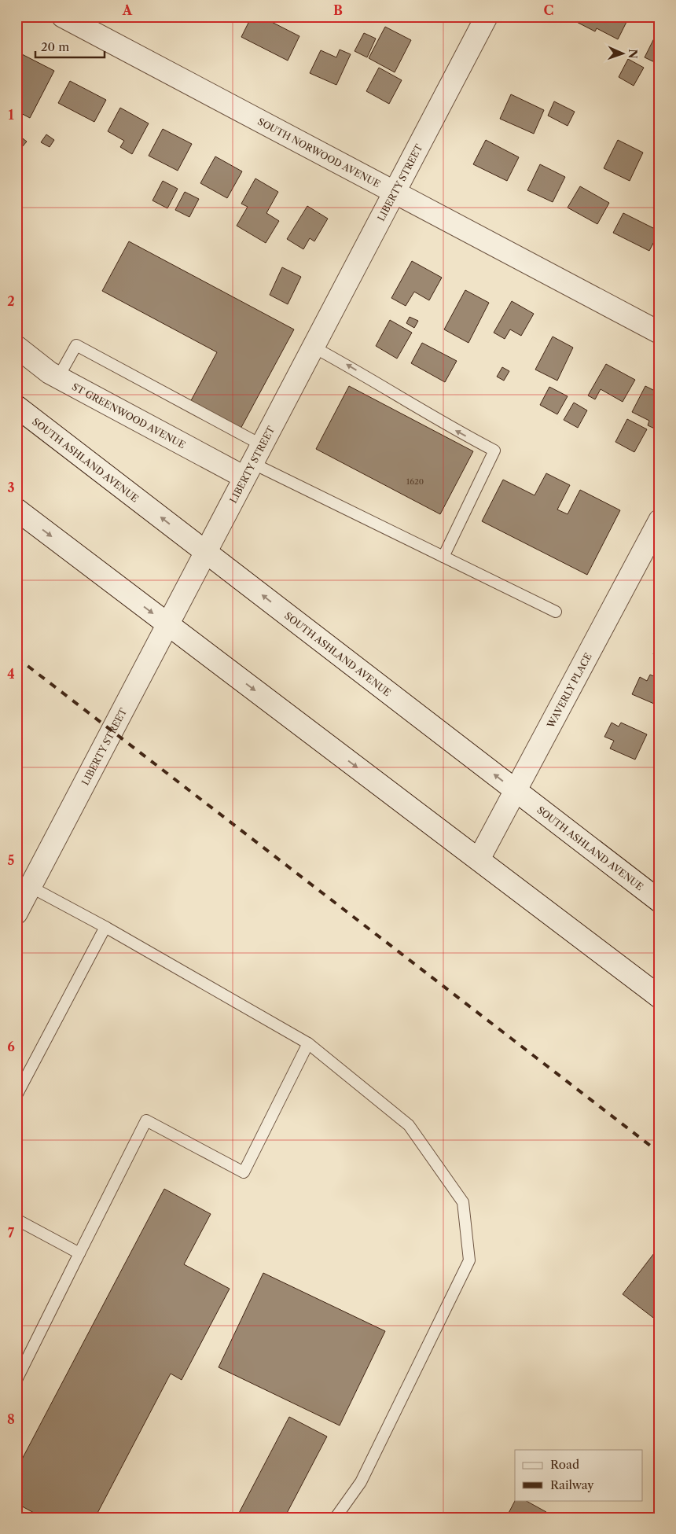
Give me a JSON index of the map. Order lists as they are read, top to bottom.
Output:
{
  "streets": {
    "street": [
      "SOUTH NORWOOD AVENUE",
      "LIBERTY STREET",
      "ST GREENWOOD AVENUE",
      "SOUTH ASHLAND AVENUE",
      "WAVERLY PLACE"
    ]
  },
  "crossings": [
    ["SOUTH NORWOOD AVENUE", "LIBERTY STREET"],
    ["LIBERTY STREET", "ST GREENWOOD AVENUE"],
    ["LIBERTY STREET", "SOUTH ASHLAND AVENUE"],
    ["SOUTH ASHLAND AVENUE", "WAVERLY PLACE"]
  ],
  "house_numbers": ["1620"],
  "legend": ["Road", "Railway"],
  "scale_bar": "20 m",
  "north": "right",
  "grid": {
    "columns": ["A", "B", "C"],
    "rows": [
      "1",
      "2",
      "3",
      "4",
      "5",
      "6",
      "7",
      "8"
    ]
  }
}
